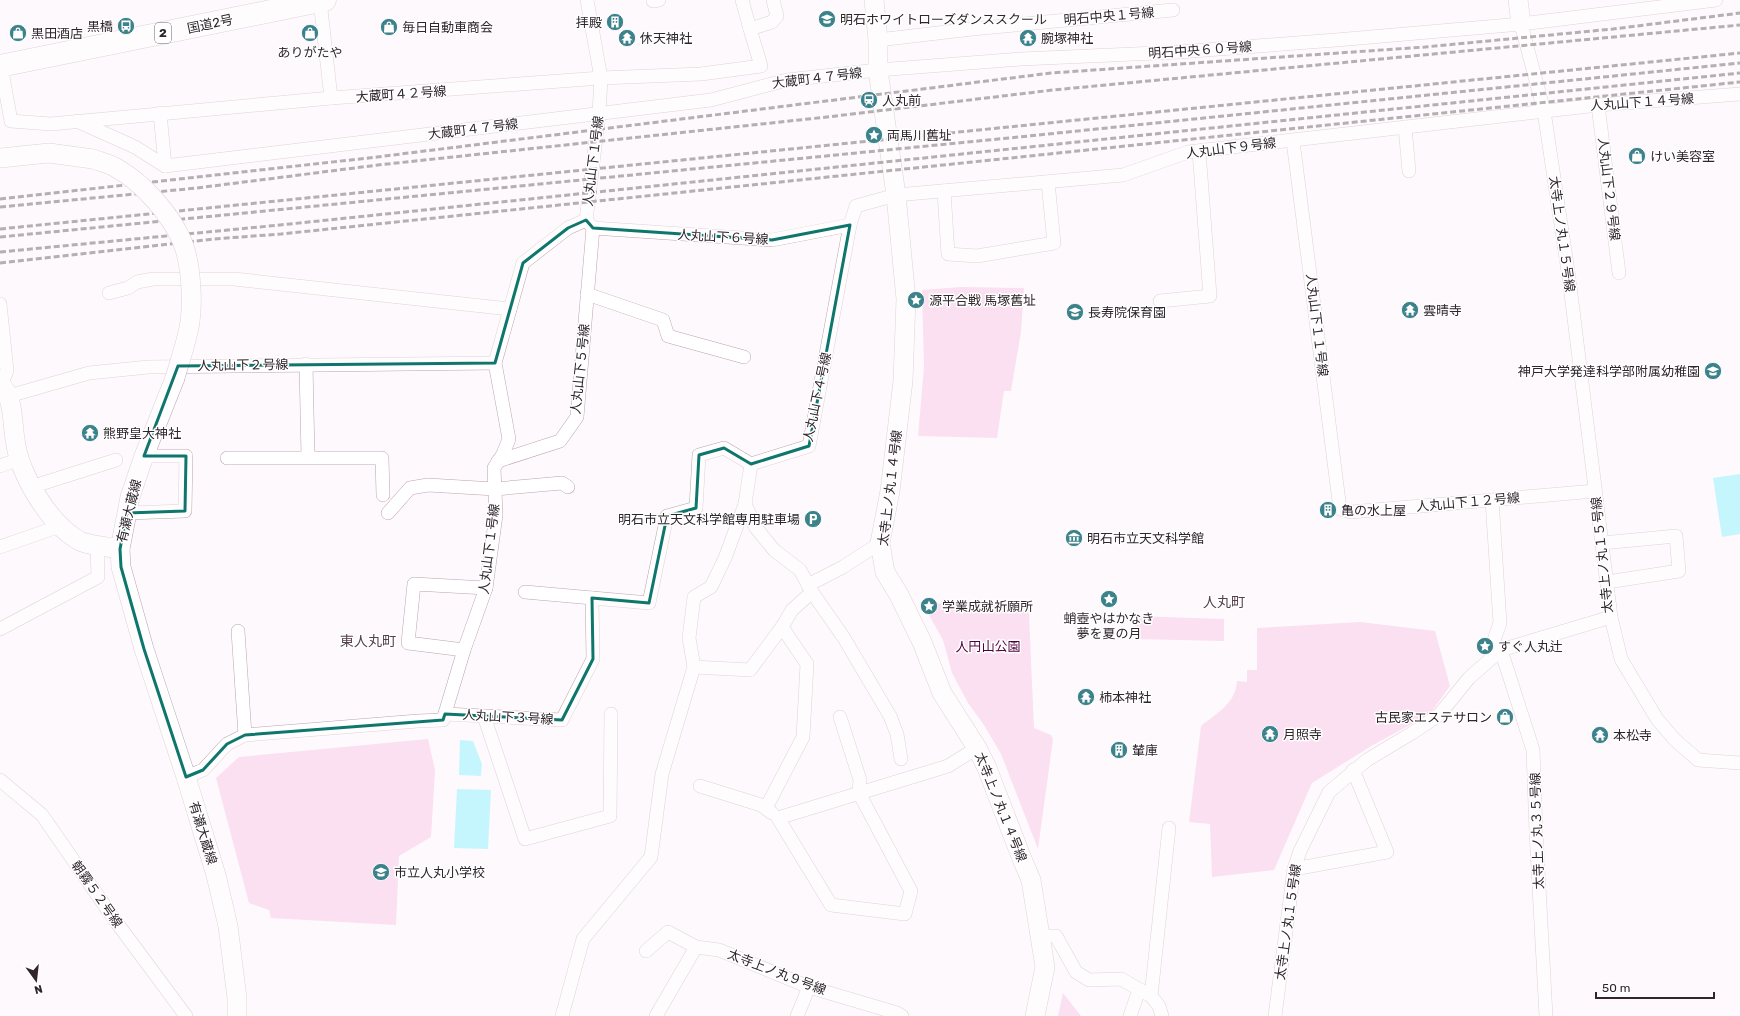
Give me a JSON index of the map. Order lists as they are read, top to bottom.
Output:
{
  "streets": {
    "highway": ["国道2号", "2"],
    "street": [
      "明石中央１号線",
      "明石中央６０号線",
      "大蔵町４７号線",
      "大蔵町４２号線",
      "人丸山下１４号線",
      "人丸山下９号線",
      "人丸山下１号線",
      "人丸山下２９号線",
      "太寺上ノ丸１５号線",
      "人丸山下６号線",
      "人丸山下１１号線",
      "人丸山下２号線",
      "人丸山下５号線",
      "人丸山下４号線",
      "太寺上ノ丸１４号線",
      "人丸山下１２号線",
      "有瀬大蔵線",
      "人丸山下３号線",
      "太寺上ノ丸３５号線",
      "朝霧５２号線",
      "太寺上ノ丸９号線"
    ]
  },
  "crossings": [
    ["明石中央１号線", "太寺上ノ丸１４号線"],
    ["国道2号", "大蔵町４２号線"],
    ["明石中央６０号線", "大蔵町４７号線"],
    ["明石中央６０号線", "太寺上ノ丸１５号線"],
    ["明石中央６０号線", "太寺上ノ丸１４号線"],
    ["大蔵町４７号線", "人丸山下１号線"],
    ["大蔵町４７号線", "太寺上ノ丸１４号線"],
    ["大蔵町４２号線", "人丸山下１号線"],
    ["人丸山下１４号線", "人丸山下９号線"],
    ["人丸山下１４号線", "人丸山下２９号線"],
    ["人丸山下１４号線", "太寺上ノ丸１５号線"],
    ["人丸山下９号線", "太寺上ノ丸１５号線"],
    ["人丸山下９号線", "人丸山下１１号線"],
    ["人丸山下９号線", "太寺上ノ丸１４号線"],
    ["人丸山下１号線", "人丸山下６号線"],
    ["人丸山下１号線", "人丸山下２号線"],
    ["人丸山下１号線", "人丸山下５号線"],
    ["人丸山下１号線", "人丸山下３号線"],
    ["太寺上ノ丸１５号線", "人丸山下１２号線"],
    ["太寺上ノ丸１５号線", "太寺上ノ丸３５号線"],
    ["人丸山下６号線", "人丸山下５号線"],
    ["人丸山下６号線", "人丸山下４号線"],
    ["人丸山下１１号線", "人丸山下１２号線"]
  ],
  "districts": ["人丸町", "東人丸町"],
  "parks": ["人円山公園"],
  "places": {
    "school or university": [
      "明石ホワイトローズダンススクール",
      "長寿院保育園",
      "神戸大学発達科学部附属幼稚園",
      "市立人丸小学校"
    ],
    "building": ["拝殿", "亀の水上屋", "輦庫"],
    "bus stop": ["黒橋"],
    "shop": [
      "毎日自動車商会",
      "黒田酒店",
      "ありがたや",
      "けい美容室",
      "古民家エステサロン"
    ],
    "temple": [
      "休天神社",
      "腕塚神社",
      "雲晴寺",
      "熊野皇大神社",
      "柿本神社",
      "月照寺",
      "本松寺"
    ],
    "station": ["人丸前"],
    "place": [
      "両馬川舊址",
      "源平合戦 馬塚舊址",
      "蛸壺やはかなき 夢を夏の月",
      "学業成就祈願所",
      "すぐ人丸辻"
    ],
    "parking": ["明石市立天文科学館専用駐車場"],
    "museum": ["明石市立天文科学館"]
  },
  "scale_bar": "50 m",
  "north": "bottom"
}
